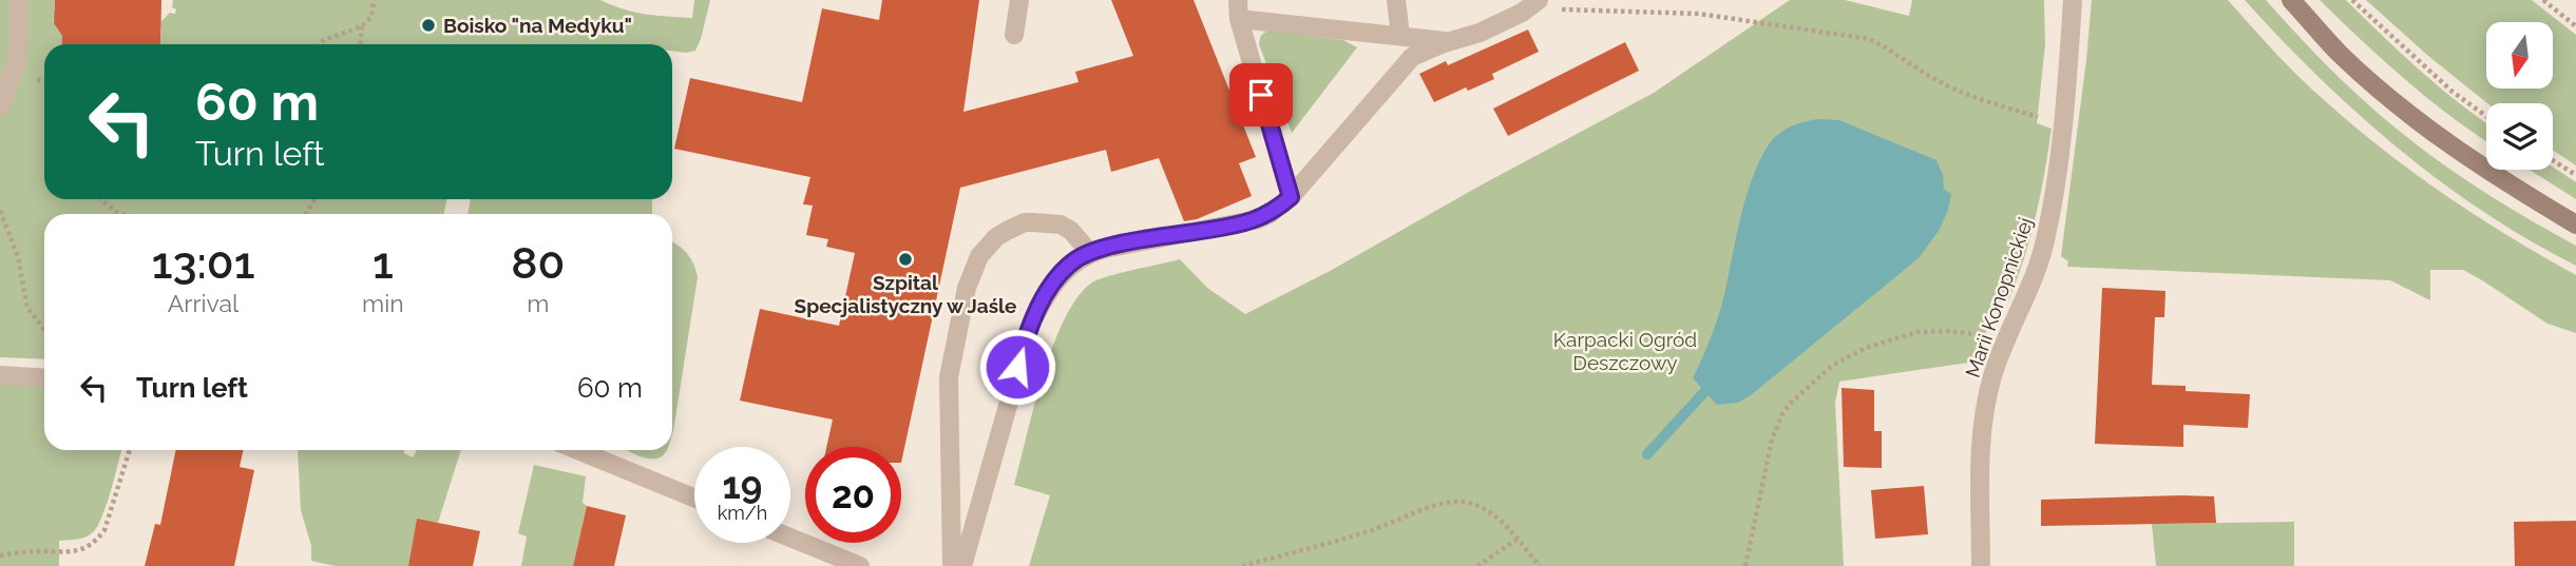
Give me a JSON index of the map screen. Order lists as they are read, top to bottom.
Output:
{
  "streets": {
    "street": ["Marii Konopnickiej"]
  },
  "parks": ["Karpacki Ogród Deszczowy"],
  "places": ["Boisko \"na Medyku\"", "Szpital Specjalistyczny w Jaśle"],
  "north": "bottom",
  "page": {
    "turn": ["60 m", "Turn left"],
    "eta": [
      "13:01",
      "Arrival",
      "1",
      "min",
      "80",
      "m"
    ],
    "list": [
      {
        "name": "Turn left",
        "value": "60 m"
      }
    ],
    "speed": "19 km/h",
    "limit": "20"
  }
}
